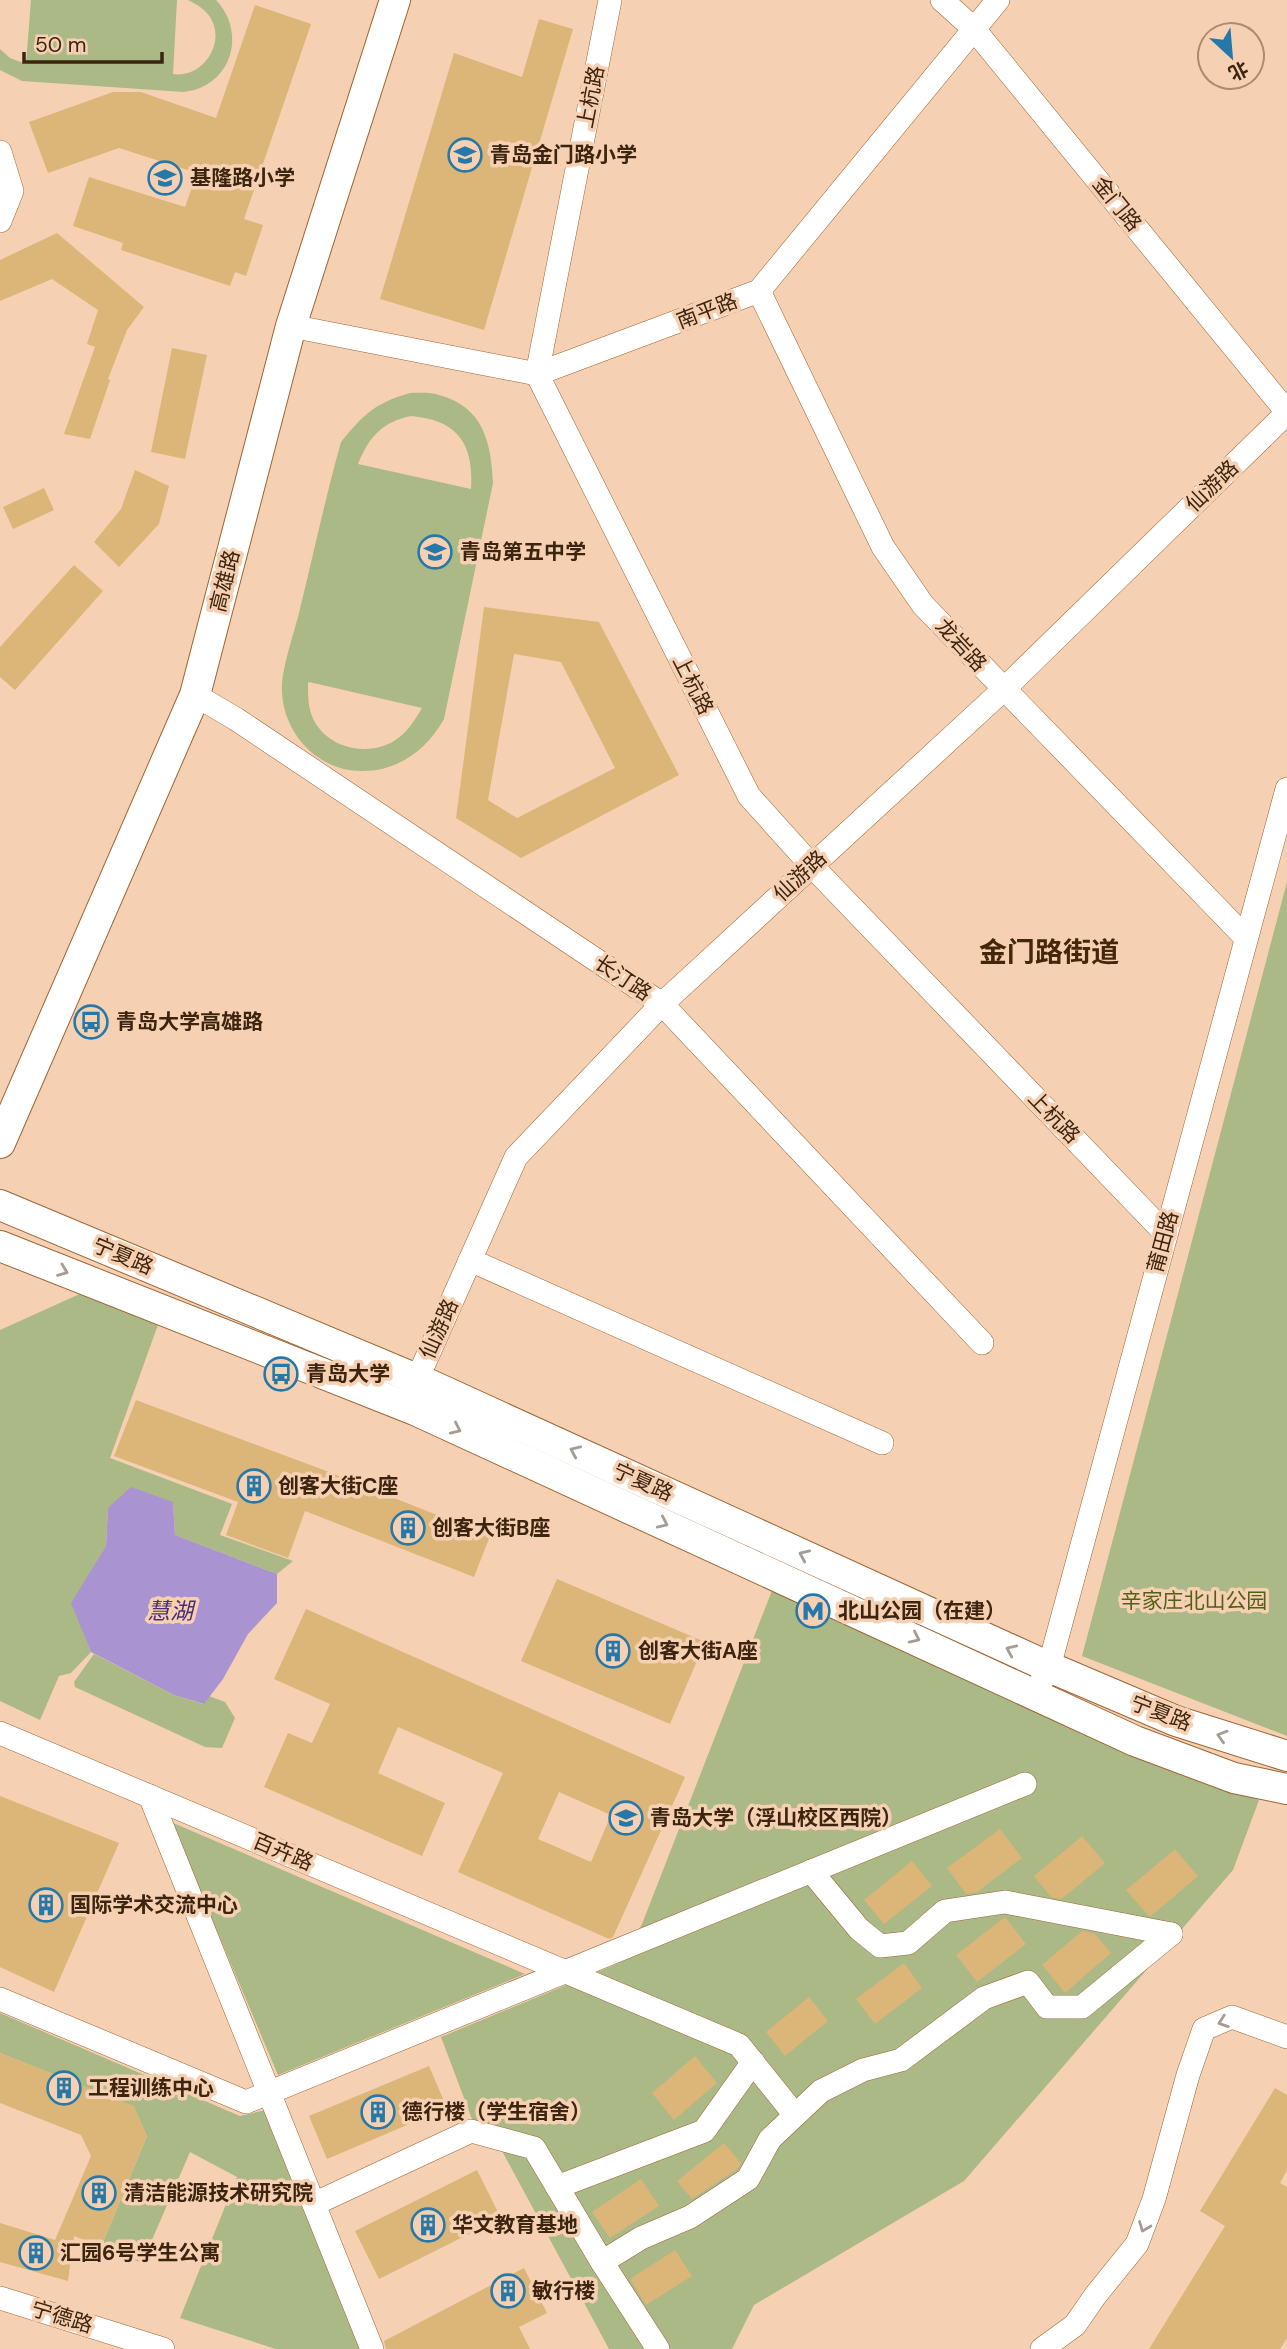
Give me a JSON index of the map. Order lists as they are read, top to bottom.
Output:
{
  "streets": {
    "main road": ["高雄路", "宁夏路"],
    "street": [
      "上杭路",
      "金门路",
      "南平路",
      "仙游路",
      "龙岩路",
      "长汀路",
      "莆田路",
      "百卉路",
      "宁德路"
    ]
  },
  "crossings": [
    ["上杭路", "南平路"],
    ["上杭路", "仙游路"],
    ["上杭路", "莆田路"],
    ["金门路", "南平路"],
    ["金门路", "仙游路"],
    ["南平路", "龙岩路"],
    ["仙游路", "龙岩路"],
    ["仙游路", "长汀路"],
    ["仙游路", "宁夏路"],
    ["高雄路", "长汀路"],
    ["龙岩路", "莆田路"],
    ["莆田路", "宁夏路"]
  ],
  "districts": ["金门路街道"],
  "water": ["慧湖"],
  "parks": ["辛家庄北山公园"],
  "places": {
    "school or university": [
      "青岛金门路小学",
      "基隆路小学",
      "青岛第五中学",
      "青岛大学（浮山校区西院）"
    ],
    "bus stop": ["青岛大学高雄路", "青岛大学"],
    "building": [
      "创客大街C座",
      "创客大街B座",
      "创客大街A座",
      "国际学术交流中心",
      "工程训练中心",
      "德行楼（学生宿舍）",
      "清洁能源技术研究院",
      "华文教育基地",
      "汇园6号学生公寓",
      "敏行楼"
    ],
    "metro station": ["北山公园（在建）"]
  },
  "scale_bar": "50 m",
  "north": "bottom right"
}
